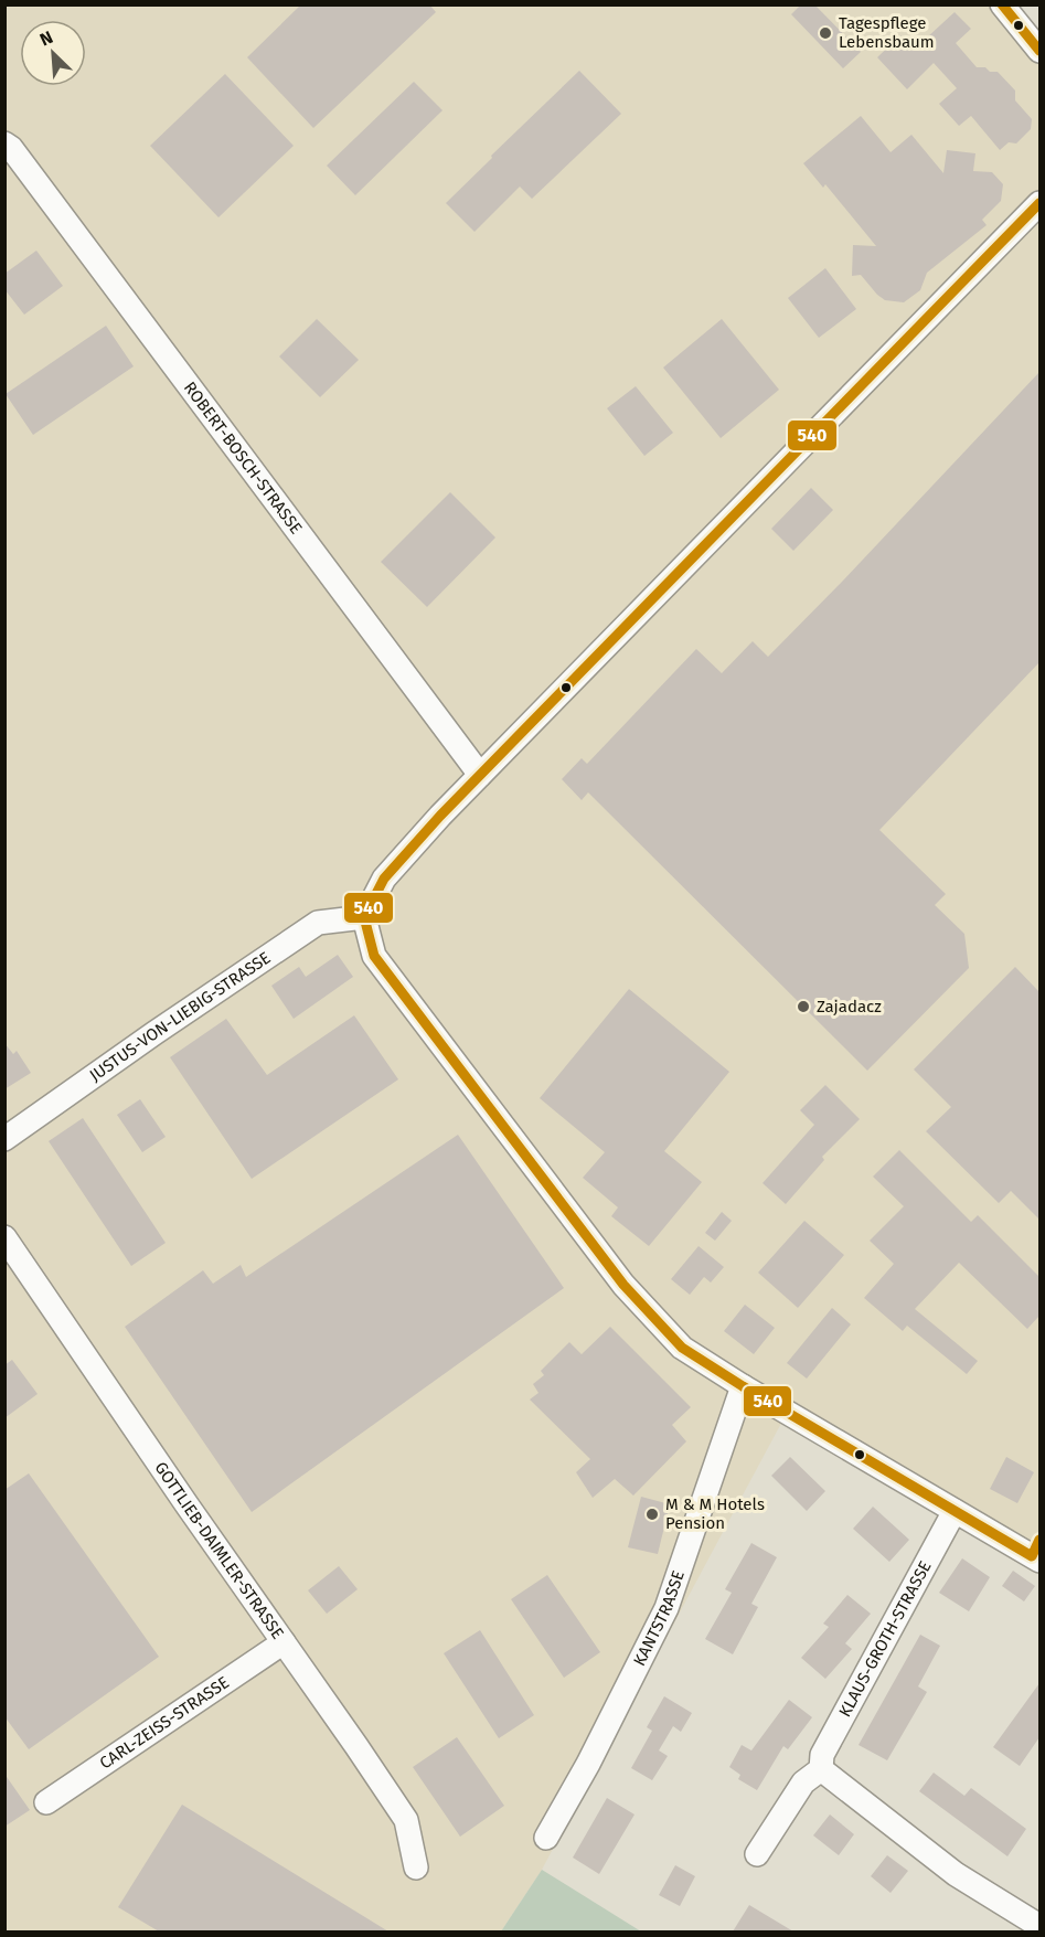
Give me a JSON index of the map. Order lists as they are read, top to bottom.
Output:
{
  "streets": {
    "street": [
      "ROBERT-BOSCH-STRASSE",
      "JUSTUS-VON-LIEBIG-STRASSE",
      "GOTTLIEB-DAIMLER-STRASSE",
      "KANTSTRASSE",
      "KLAUS-GROTH-STRASSE",
      "CARL-ZEISS-STRASSE"
    ]
  },
  "crossings": [
    ["GOTTLIEB-DAIMLER-STRASSE", "CARL-ZEISS-STRASSE"]
  ],
  "places": ["Tagespflege Lebensbaum", "Zajadacz", "M & M Hotels Pension"],
  "lines": ["transit line 540"],
  "north": "top left"
}
